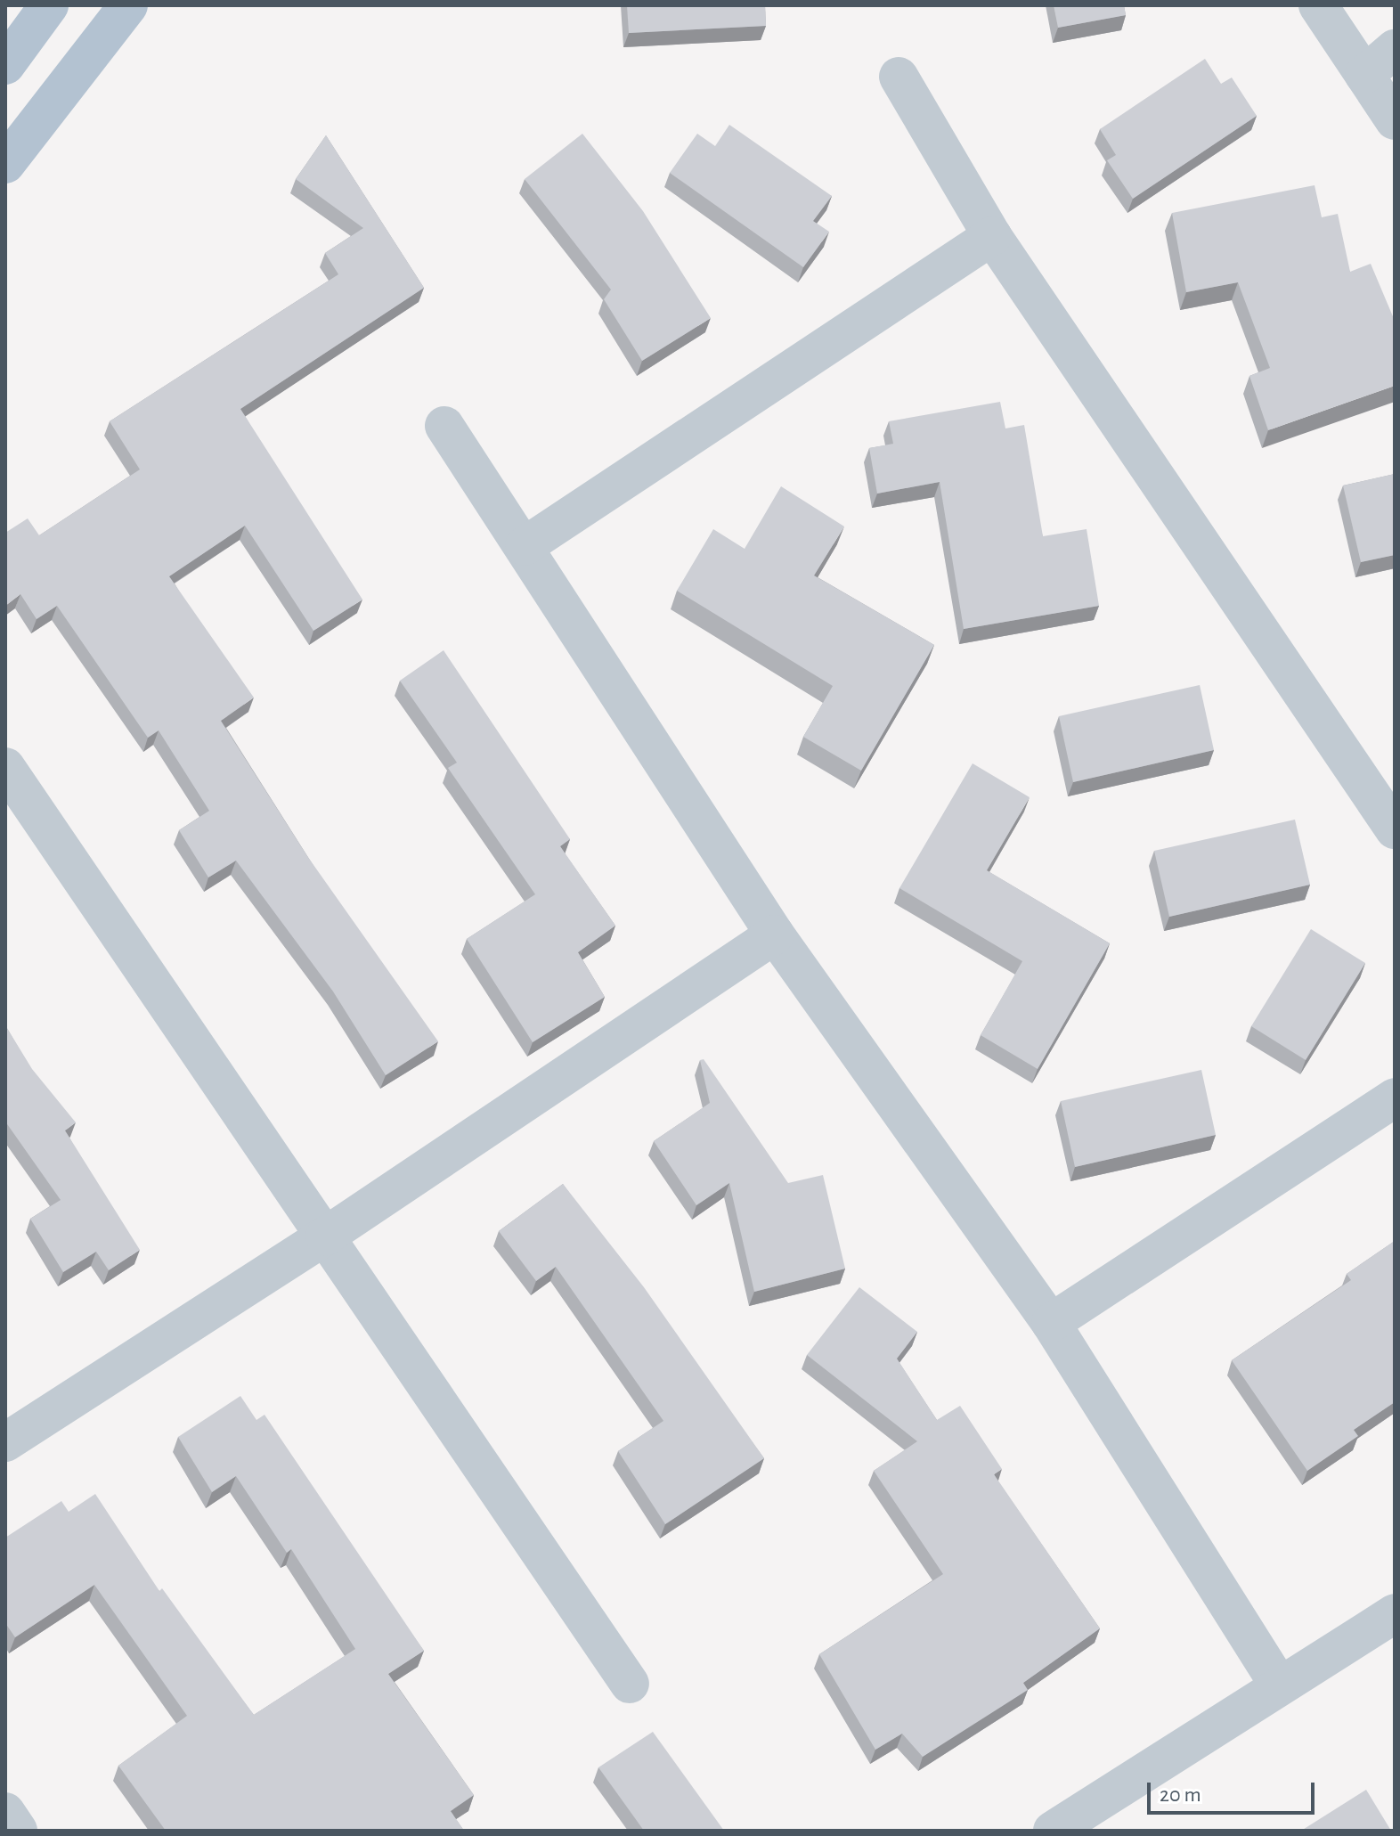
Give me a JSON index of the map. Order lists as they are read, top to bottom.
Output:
{
  "scale_bar": "20 m"
}
